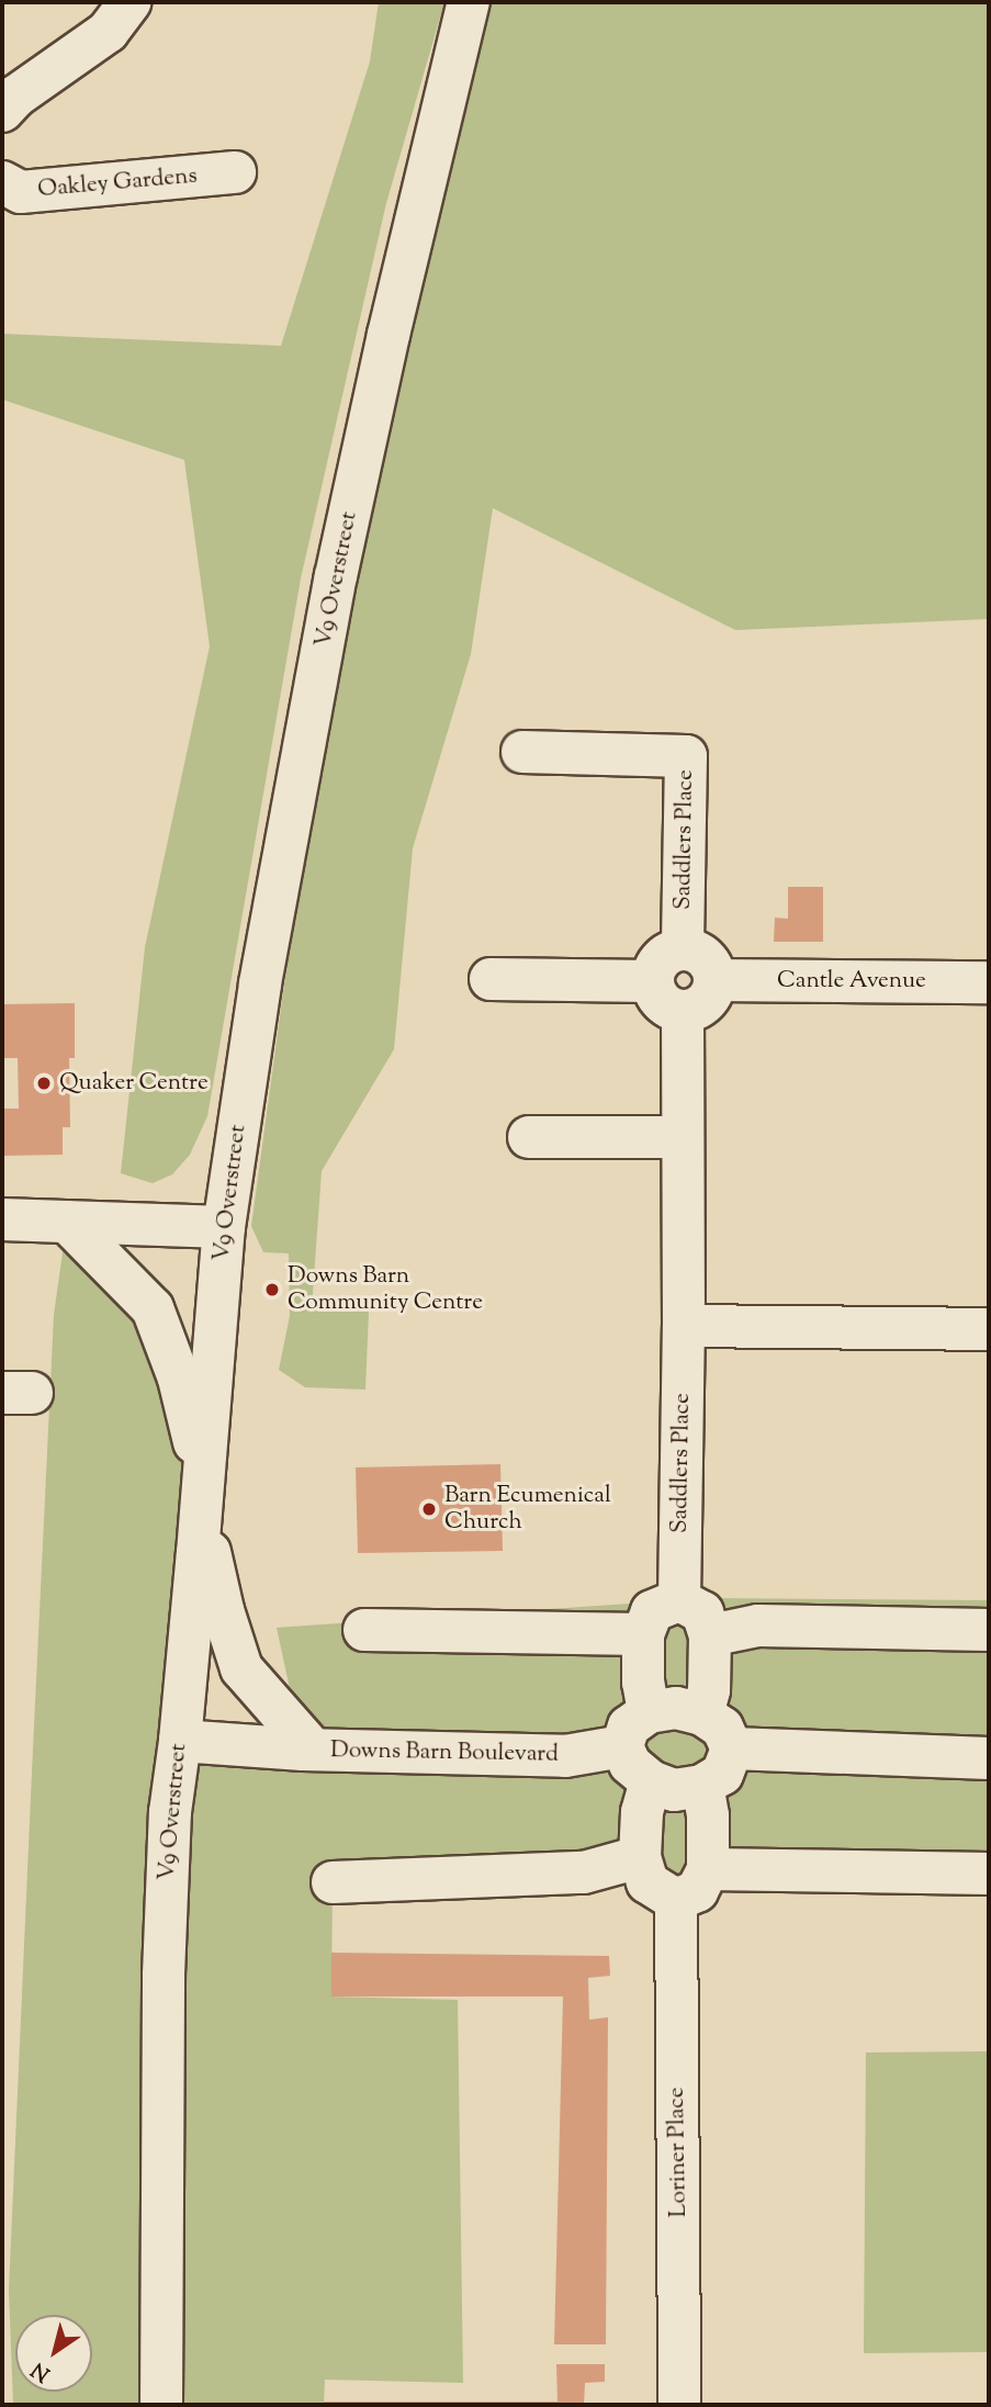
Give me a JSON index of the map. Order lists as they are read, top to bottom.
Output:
{
  "streets": {
    "street": [
      "Oakley Gardens",
      "V9 Overstreet",
      "Saddlers Place",
      "Cantle Avenue",
      "Downs Barn Boulevard",
      "Loriner Place"
    ]
  },
  "crossings": [
    ["V9 Overstreet", "Downs Barn Boulevard"],
    ["Saddlers Place", "Cantle Avenue"]
  ],
  "places": ["Quaker Centre", "Downs Barn Community Centre", "Barn Ecumenical Church"],
  "north": "bottom left"
}
